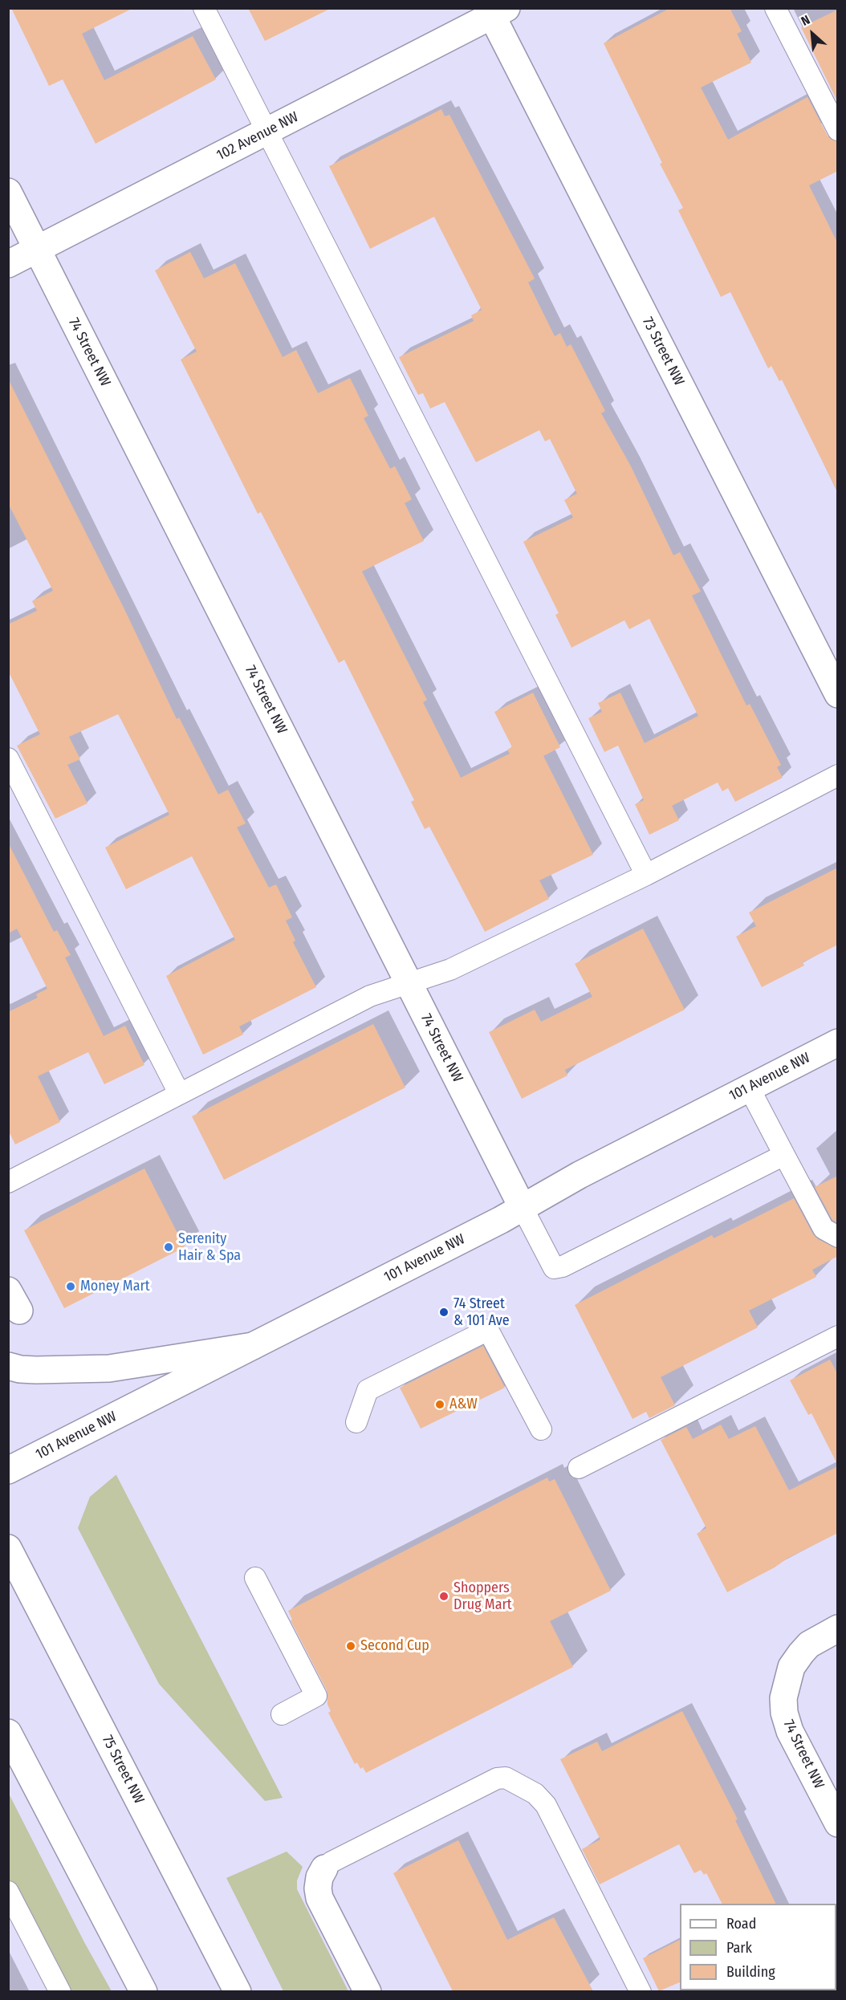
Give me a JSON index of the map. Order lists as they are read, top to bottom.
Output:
{
  "streets": {
    "street": [
      "102 Avenue NW",
      "73 Street NW",
      "74 Street NW",
      "101 Avenue NW",
      "75 Street NW"
    ]
  },
  "crossings": [
    ["102 Avenue NW", "73 Street NW"],
    ["102 Avenue NW", "74 Street NW"],
    ["74 Street NW", "101 Avenue NW"]
  ],
  "places": [
    "Serenity Hair & Spa",
    "Money Mart",
    "74 Street & 101 Ave",
    "A&W",
    "Shoppers Drug Mart",
    "Second Cup"
  ],
  "legend": ["Road", "Park", "Building"],
  "north": "top left"
}
